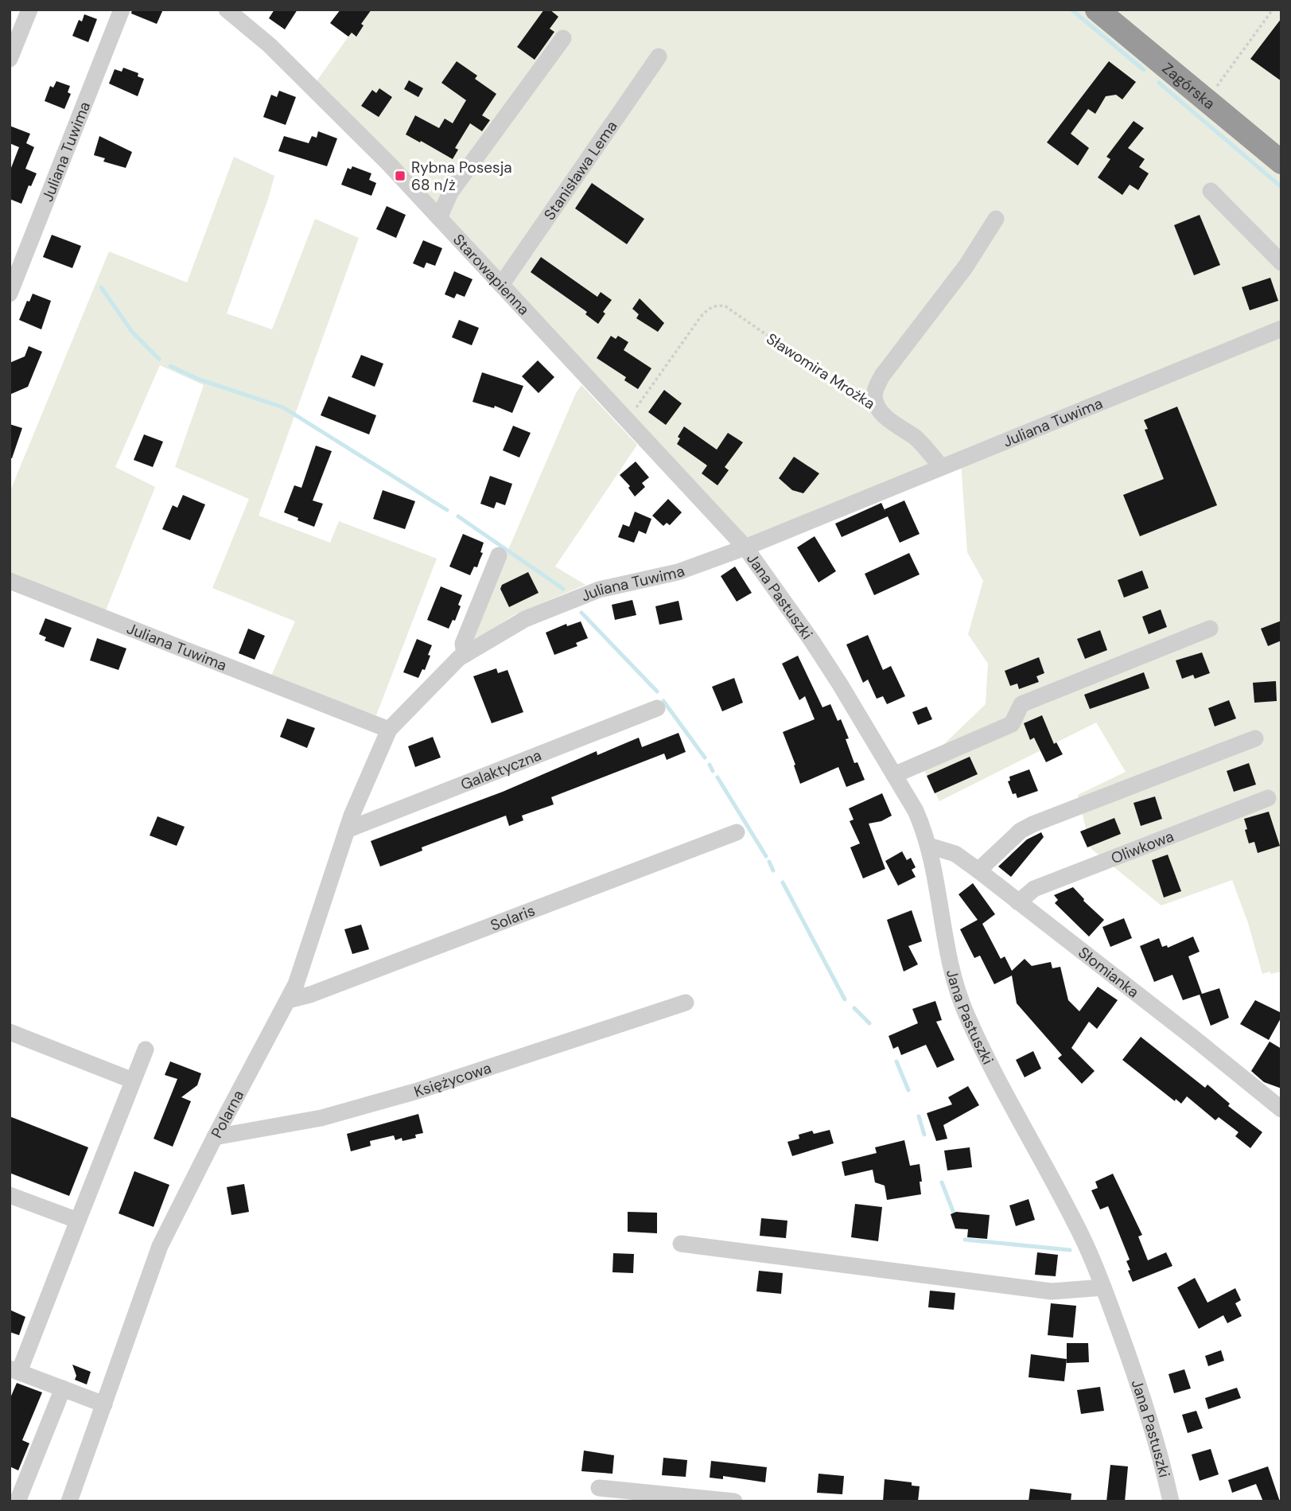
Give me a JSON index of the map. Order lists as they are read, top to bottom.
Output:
{
  "streets": {
    "highway": ["Zagórska"],
    "street": [
      "Juliana Tuwima",
      "Stanisława Lema",
      "Starowapienna",
      "Sławomira Mrożka",
      "Jana Pastuszki",
      "Galaktyczna",
      "Oliwkowa",
      "Solaris",
      "Słomianka",
      "Księżycowa",
      "Polarna"
    ]
  },
  "crossings": [
    ["Juliana Tuwima", "Starowapienna"],
    ["Juliana Tuwima", "Sławomira Mrożka"],
    ["Juliana Tuwima", "Jana Pastuszki"],
    ["Juliana Tuwima", "Polarna"],
    ["Stanisława Lema", "Starowapienna"],
    ["Starowapienna", "Sławomira Mrożka"],
    ["Starowapienna", "Jana Pastuszki"],
    ["Jana Pastuszki", "Słomianka"],
    ["Galaktyczna", "Polarna"],
    ["Oliwkowa", "Słomianka"],
    ["Solaris", "Polarna"],
    ["Księżycowa", "Polarna"]
  ],
  "places": {
    "transit": ["Rybna Posesja 68 n/ż"]
  }
}
